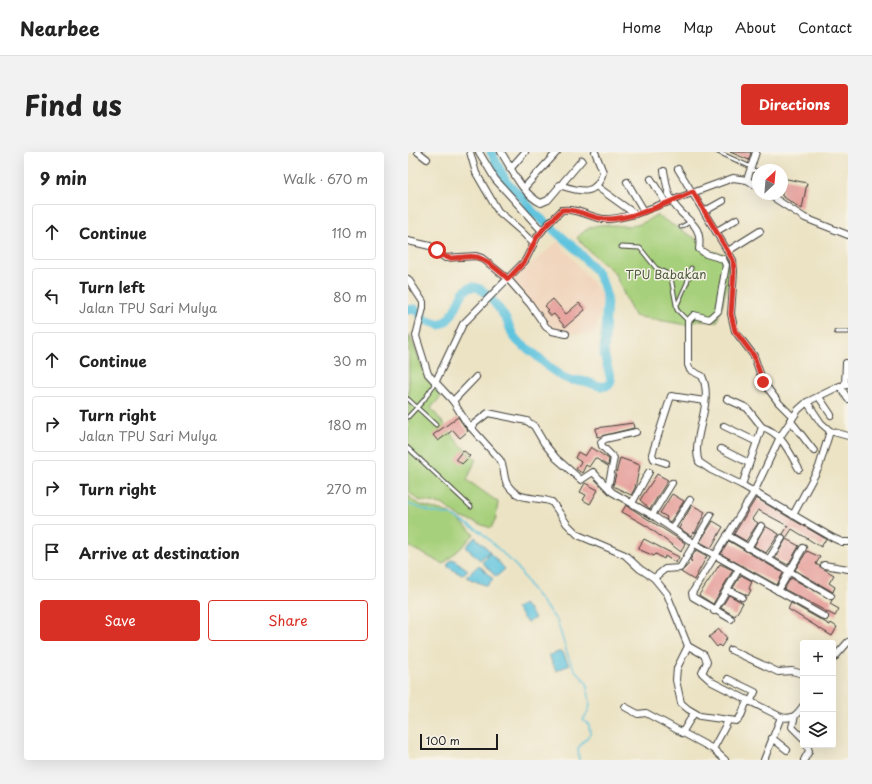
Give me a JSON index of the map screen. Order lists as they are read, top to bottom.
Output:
{
  "parks": ["TPU Babakan"],
  "scale_bar": "100 m",
  "north": "top right",
  "page": {
    "header": "Nearbee",
    "nav": [
      "Home",
      "Map",
      "About",
      "Contact"
    ],
    "title": "Find us",
    "buttons": [
      "Directions",
      ["Save", "Share"]
    ],
    "heading": ["9 min", "Walk · 670 m"],
    "list": [
      ["Continue", "110 m"],
      ["Turn left", "Jalan TPU Sari Mulya", "80 m"],
      ["Continue", "30 m"],
      ["Turn right", "Jalan TPU Sari Mulya", "180 m"],
      ["Turn right", "270 m"],
      "Arrive at destination"
    ],
    "map_buttons": ["+", "−"],
    "scale": "100 m"
  }
}
